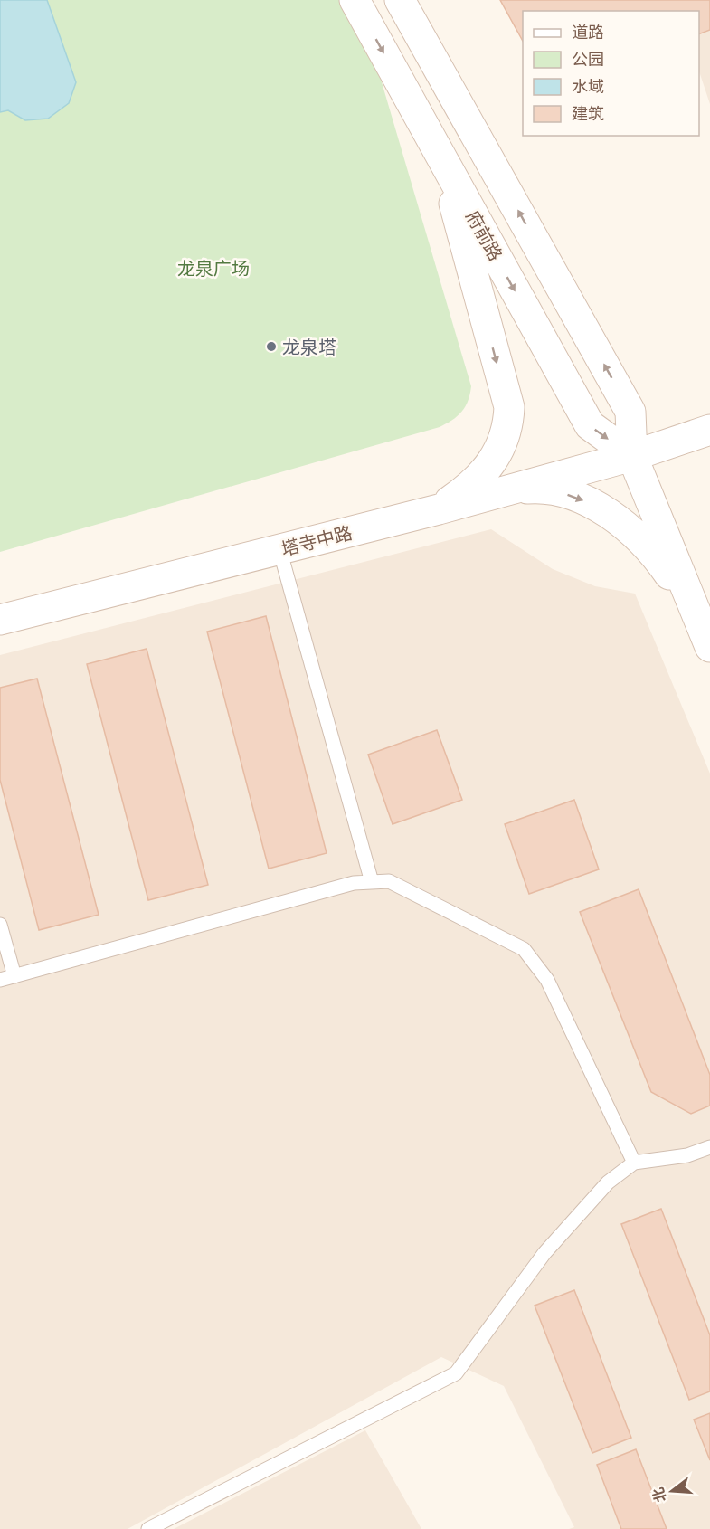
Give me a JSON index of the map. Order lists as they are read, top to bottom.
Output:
{
  "streets": {
    "main road": ["府前路", "塔寺中路"]
  },
  "crossings": [
    ["府前路", "塔寺中路"]
  ],
  "parks": ["龙泉广场"],
  "places": ["龙泉塔"],
  "legend": [
    "道路",
    "公园",
    "水域",
    "建筑"
  ],
  "north": "left"
}
